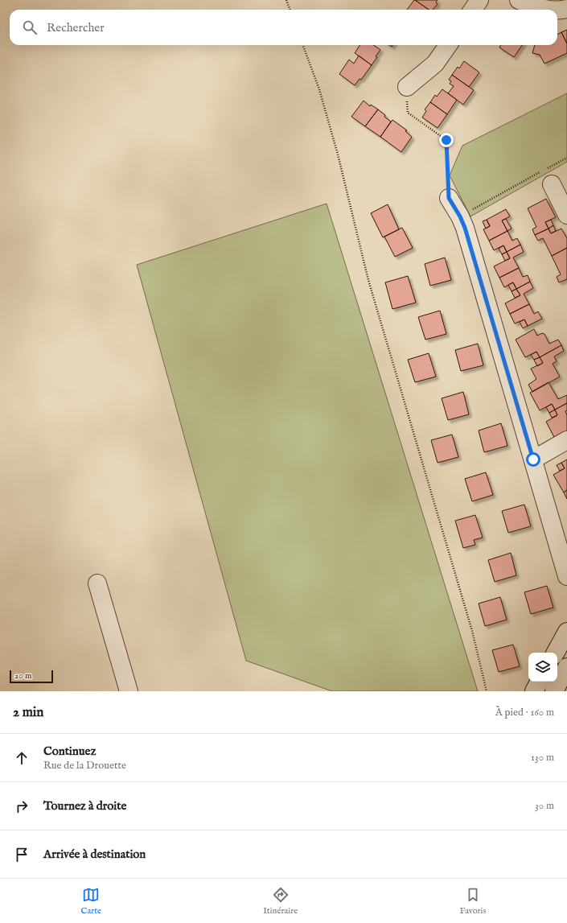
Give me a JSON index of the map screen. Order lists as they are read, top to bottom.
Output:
{
  "scale_bar": "20 m",
  "page": {
    "search": "Rechercher",
    "scale": "20 m",
    "heading": ["2 min", "À pied · 160 m"],
    "list": [
      ["Continuez", "Rue de la Drouette", "130 m"],
      ["Tournez à droite", "30 m"],
      "Arrivée à destination"
    ],
    "nav": ["Carte", "Itinéraire", "Favoris"]
  }
}
